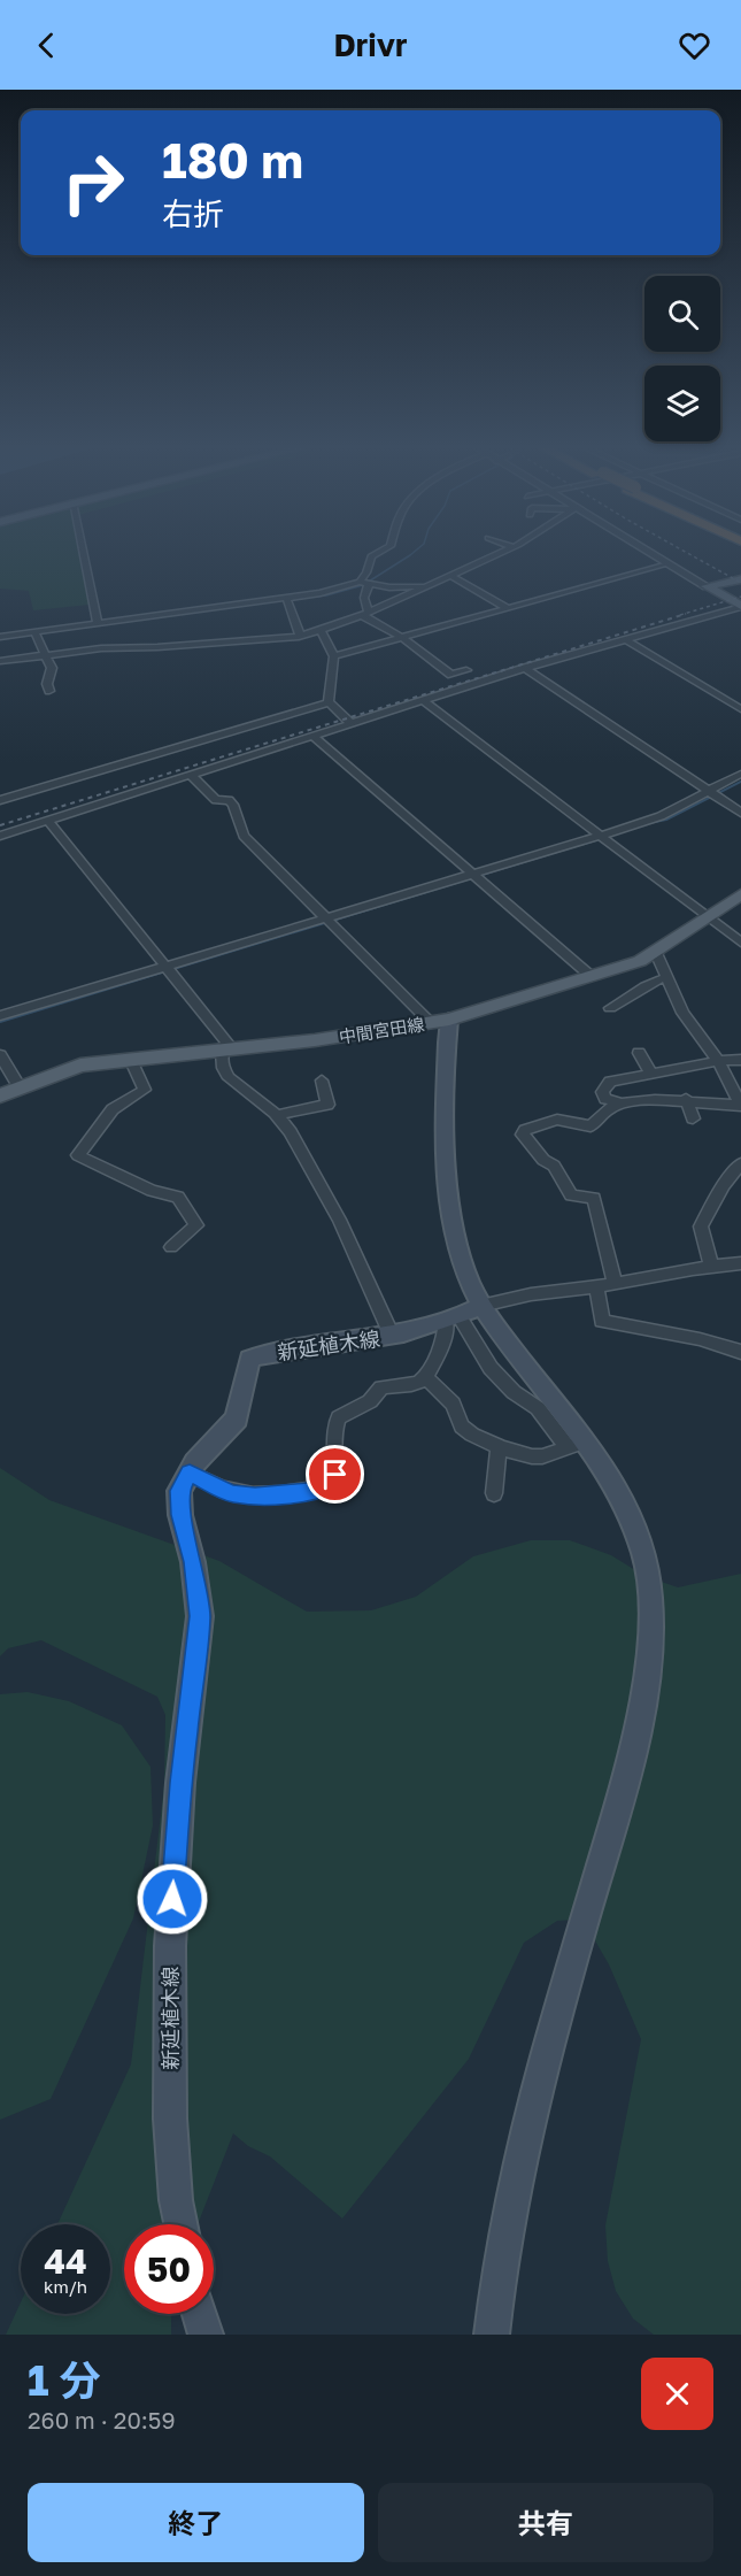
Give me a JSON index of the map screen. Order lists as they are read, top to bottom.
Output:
{
  "streets": {
    "main road": ["中間宮田線", "新延植木線"]
  },
  "page": {
    "header": "Drivr",
    "turn": ["180 m", "右折"],
    "speed": "44 km/h",
    "limit": "50",
    "heading": ["1 分", "260 m · 20:59"],
    "buttons": ["終了", "共有"]
  }
}
